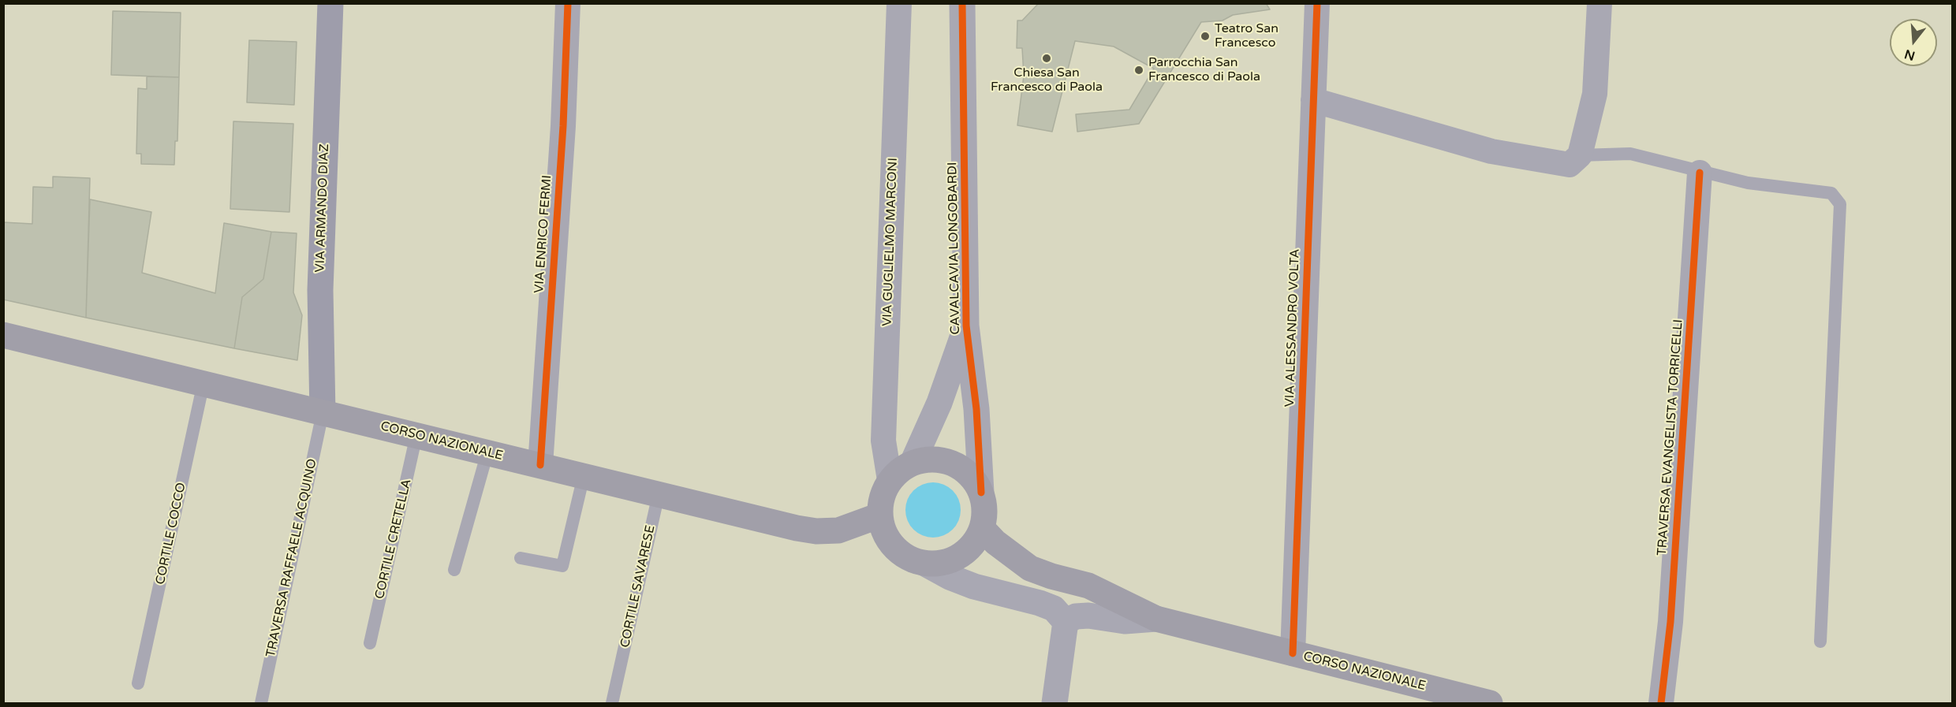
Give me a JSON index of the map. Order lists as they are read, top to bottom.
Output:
{
  "streets": {
    "main road": ["VIA ARMANDO DIAZ", "CORSO NAZIONALE"],
    "street": [
      "VIA ENRICO FERMI",
      "VIA GUGLIELMO MARCONI",
      "CAVALCAVIA LONGOBARDI",
      "VIA ALESSANDRO VOLTA",
      "TRAVERSA EVANGELISTA TORRICELLI"
    ],
    "lane": [
      "CORTILE COCCO",
      "CORTILE CRETELLA",
      "TRAVERSA RAFFAELE ACQUINO",
      "CORTILE SAVARESE"
    ]
  },
  "crossings": [
    ["VIA ARMANDO DIAZ", "CORSO NAZIONALE"],
    ["VIA ARMANDO DIAZ", "TRAVERSA RAFFAELE ACQUINO"],
    ["VIA ENRICO FERMI", "CORSO NAZIONALE"],
    ["VIA GUGLIELMO MARCONI", "CAVALCAVIA LONGOBARDI"],
    ["VIA GUGLIELMO MARCONI", "CORSO NAZIONALE"],
    ["CAVALCAVIA LONGOBARDI", "CORSO NAZIONALE"],
    ["VIA ALESSANDRO VOLTA", "CORSO NAZIONALE"],
    ["CORSO NAZIONALE", "CORTILE COCCO"],
    ["CORSO NAZIONALE", "CORTILE CRETELLA"],
    ["CORSO NAZIONALE", "TRAVERSA RAFFAELE ACQUINO"],
    ["CORSO NAZIONALE", "CORTILE SAVARESE"]
  ],
  "places": ["Teatro San Francesco", "Chiesa San Francesco di Paola", "Parrocchia San Francesco di Paola"],
  "north": "bottom"
}
